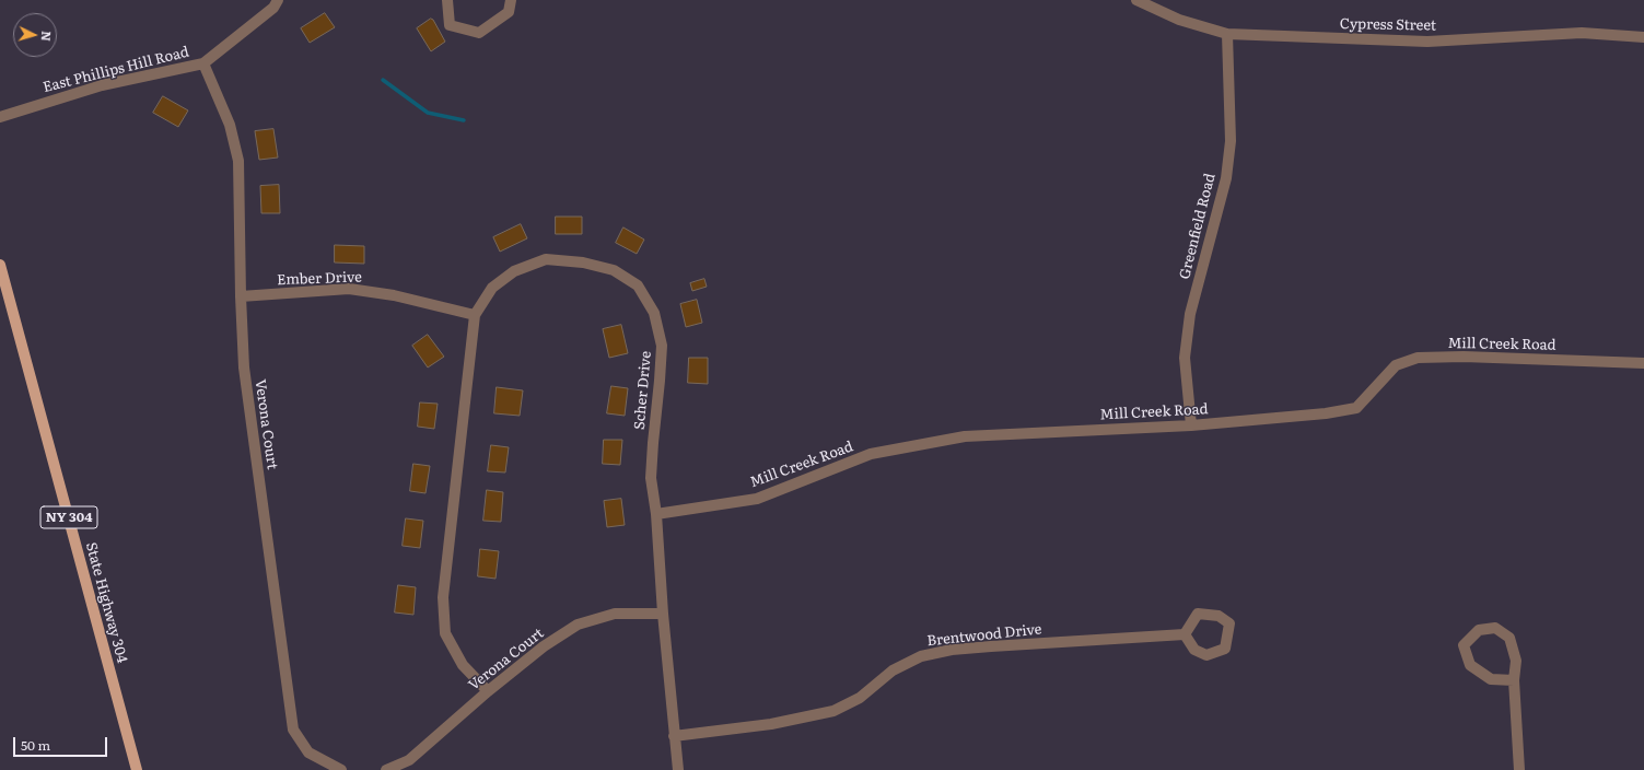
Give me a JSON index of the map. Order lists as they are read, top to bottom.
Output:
{
  "streets": {
    "main road": ["NY 304", "State Highway 304"],
    "street": [
      "Cypress Street",
      "East Phillips Hill Road",
      "Greenfield Road",
      "Ember Drive",
      "Mill Creek Road",
      "Scher Drive",
      "Verona Court",
      "Brentwood Drive"
    ]
  },
  "crossings": [
    ["Cypress Street", "Greenfield Road"],
    ["East Phillips Hill Road", "Verona Court"],
    ["Greenfield Road", "Mill Creek Road"],
    ["Ember Drive", "Scher Drive"],
    ["Ember Drive", "Verona Court"],
    ["Mill Creek Road", "Scher Drive"],
    ["Scher Drive", "Verona Court"],
    ["Scher Drive", "Brentwood Drive"]
  ],
  "scale_bar": "50 m",
  "north": "right"
}
